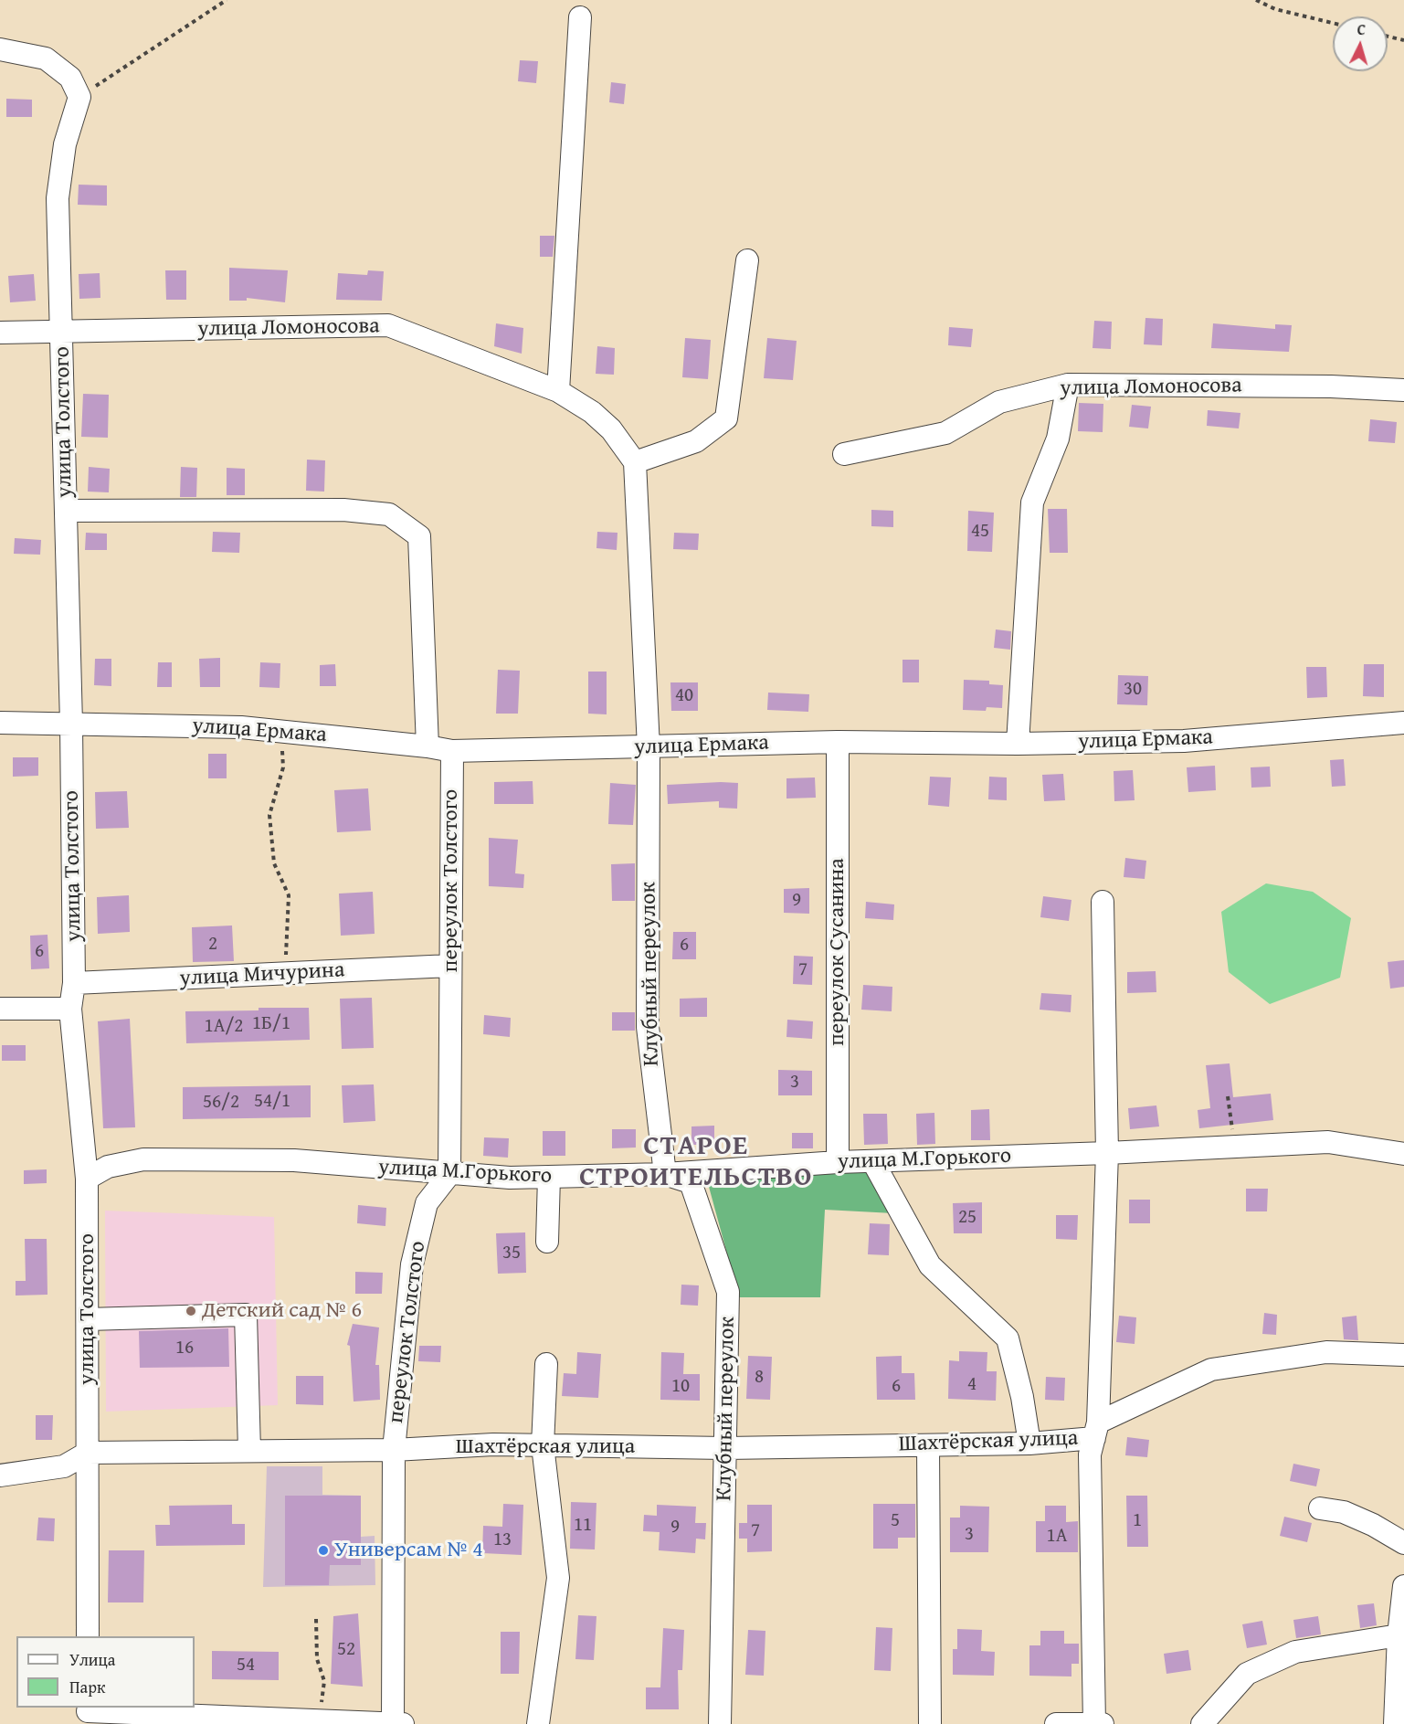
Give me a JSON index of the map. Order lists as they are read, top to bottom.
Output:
{
  "streets": {
    "street": [
      "улица Ломоносова",
      "улица Толстого",
      "улица Ермака",
      "переулок Толстого",
      "переулок Сусанина",
      "Клубный переулок",
      "улица Мичурина",
      "улица М.Горького",
      "Шахтёрская улица"
    ]
  },
  "crossings": [
    ["улица Ломоносова", "улица Толстого"],
    ["улица Ломоносова", "Клубный переулок"],
    ["улица Толстого", "улица Ермака"],
    ["улица Толстого", "улица Мичурина"],
    ["улица Толстого", "улица М.Горького"],
    ["улица Толстого", "Шахтёрская улица"],
    ["улица Ермака", "переулок Толстого"],
    ["улица Ермака", "переулок Сусанина"],
    ["улица Ермака", "Клубный переулок"],
    ["переулок Толстого", "улица Мичурина"],
    ["переулок Толстого", "улица М.Горького"],
    ["переулок Толстого", "Шахтёрская улица"],
    ["переулок Сусанина", "улица М.Горького"],
    ["Клубный переулок", "улица М.Горького"],
    ["Клубный переулок", "Шахтёрская улица"]
  ],
  "districts": ["СТАРОЕ СТРОИТЕЛЬСТВО"],
  "places": ["Детский сад № 6", "Универсам № 4"],
  "house_numbers": [
    "45",
    "30",
    "40",
    "9",
    "2",
    "6",
    "6",
    "7",
    "1Б/1",
    "1А/2",
    "3",
    "54/1",
    "56/2",
    "25",
    "35",
    "16",
    "8",
    "4",
    "10",
    "6",
    "5",
    "1",
    "11",
    "9",
    "7",
    "3",
    "1А",
    "13",
    "52",
    "54"
  ],
  "legend": ["Улица", "Парк"],
  "north": "top"
}
